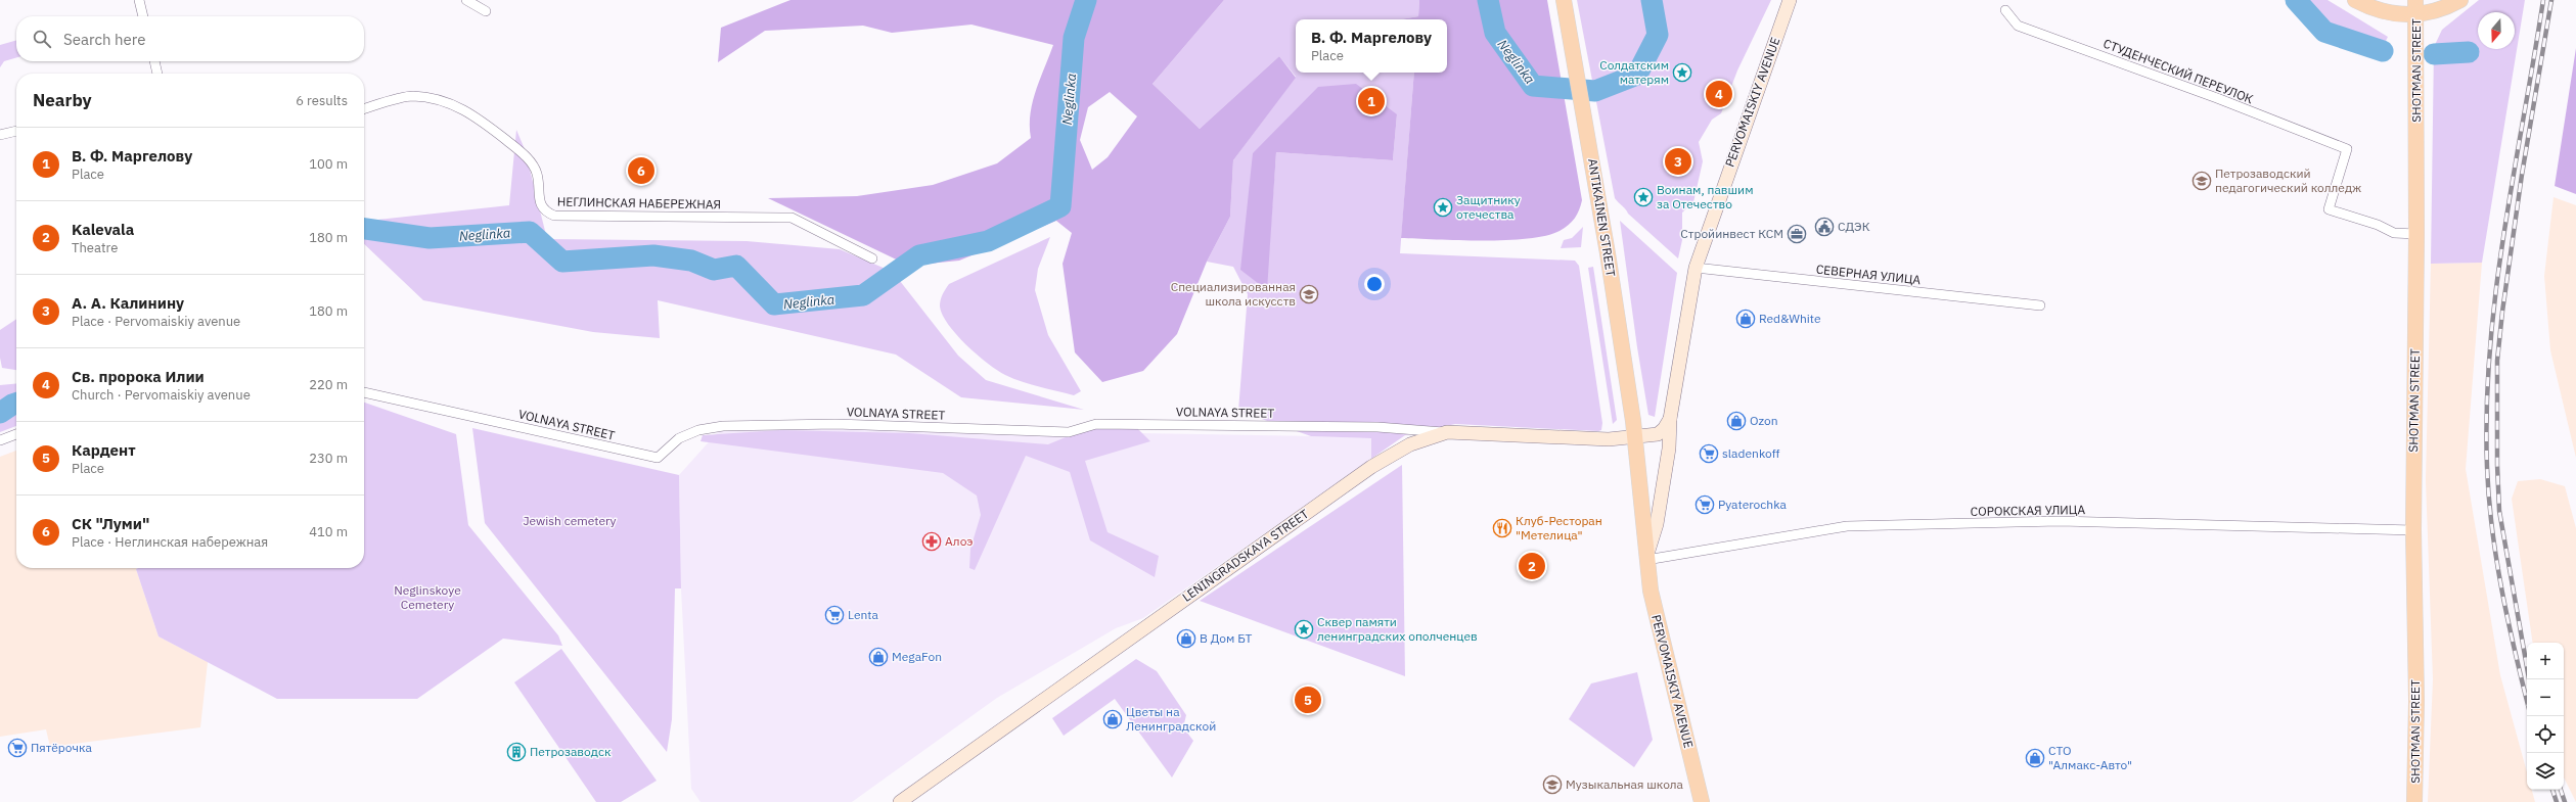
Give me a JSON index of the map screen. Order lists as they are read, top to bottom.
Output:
{
  "streets": {
    "main road": [
      "SHOTMAN STREET",
      "PERVOMAISKIY AVENUE",
      "ANTIKAINEN STREET",
      "LENINGRADSKAYA STREET"
    ],
    "street": [
      "СТУДЕНЧЕСКИЙ ПЕРЕУЛОК",
      "НЕГЛИНСКАЯ НАБЕРЕЖНАЯ",
      "СЕВЕРНАЯ УЛИЦА",
      "VOLNAYA STREET",
      "СОРОКСКАЯ УЛИЦА"
    ]
  },
  "crossings": [
    ["SHOTMAN STREET", "СТУДЕНЧЕСКИЙ ПЕРЕУЛОК"],
    ["SHOTMAN STREET", "СОРОКСКАЯ УЛИЦА"],
    ["PERVOMAISKIY AVENUE", "ANTIKAINEN STREET"],
    ["PERVOMAISKIY AVENUE", "СЕВЕРНАЯ УЛИЦА"],
    ["PERVOMAISKIY AVENUE", "СОРОКСКАЯ УЛИЦА"],
    ["PERVOMAISKIY AVENUE", "LENINGRADSKAYA STREET"],
    ["ANTIKAINEN STREET", "СОРОКСКАЯ УЛИЦА"],
    ["ANTIKAINEN STREET", "LENINGRADSKAYA STREET"],
    ["VOLNAYA STREET", "LENINGRADSKAYA STREET"]
  ],
  "water": ["Neglinka"],
  "parks": ["Jewish cemetery", "Neglinskoye Cemetery"],
  "places": {
    "place": [
      "Солдатским матерям",
      "Воинам, павшим за Отечество",
      "Защитнику отечества",
      "Сквер памяти ленинградских ополченцев"
    ],
    "school or university": ["Петрозаводский педагогический колледж", "Специализированная школа искусств", "Музыкальная школа"],
    "public building": ["СДЭК"],
    "office": ["Стройинвест КСМ"],
    "shop": [
      "Red&White",
      "Ozon",
      "В Дом БТ",
      "MegaFon",
      "Цветы на Ленинградской",
      "СТО \"Алмакс-Авто\""
    ],
    "supermarket": [
      "sladenkoff",
      "Pyaterochka",
      "Lenta",
      "Пятёрочка"
    ],
    "restaurant": ["Клуб-Ресторан \"Метелица\""],
    "pharmacy": ["Алоэ"],
    "building": ["Петрозаводск"]
  },
  "north": "bottom",
  "page": {
    "search": "Search here",
    "popup": ["В. Ф. Маргелову", "Place"],
    "heading": ["Nearby", "6 results"],
    "pins": [
      "4",
      "1",
      "3",
      "6",
      "2",
      "5"
    ],
    "list": [
      {
        "mark": "1",
        "name": "В. Ф. Маргелову",
        "note": "Place",
        "value": "100 m"
      },
      {
        "mark": "2",
        "name": "Kalevala",
        "note": "Theatre",
        "value": "180 m"
      },
      {
        "mark": "3",
        "name": "А. А. Калинину",
        "note": "Place · Pervomaiskiy avenue",
        "value": "180 m"
      },
      {
        "mark": "4",
        "name": "Св. пророка Илии",
        "note": "Church · Pervomaiskiy avenue",
        "value": "220 m"
      },
      {
        "mark": "5",
        "name": "Кардент",
        "note": "Place",
        "value": "230 m"
      },
      {
        "mark": "6",
        "name": "СК \"Луми\"",
        "note": "Place · Неглинская набережная",
        "value": "410 m"
      }
    ],
    "map_buttons": ["+", "−"]
  }
}
